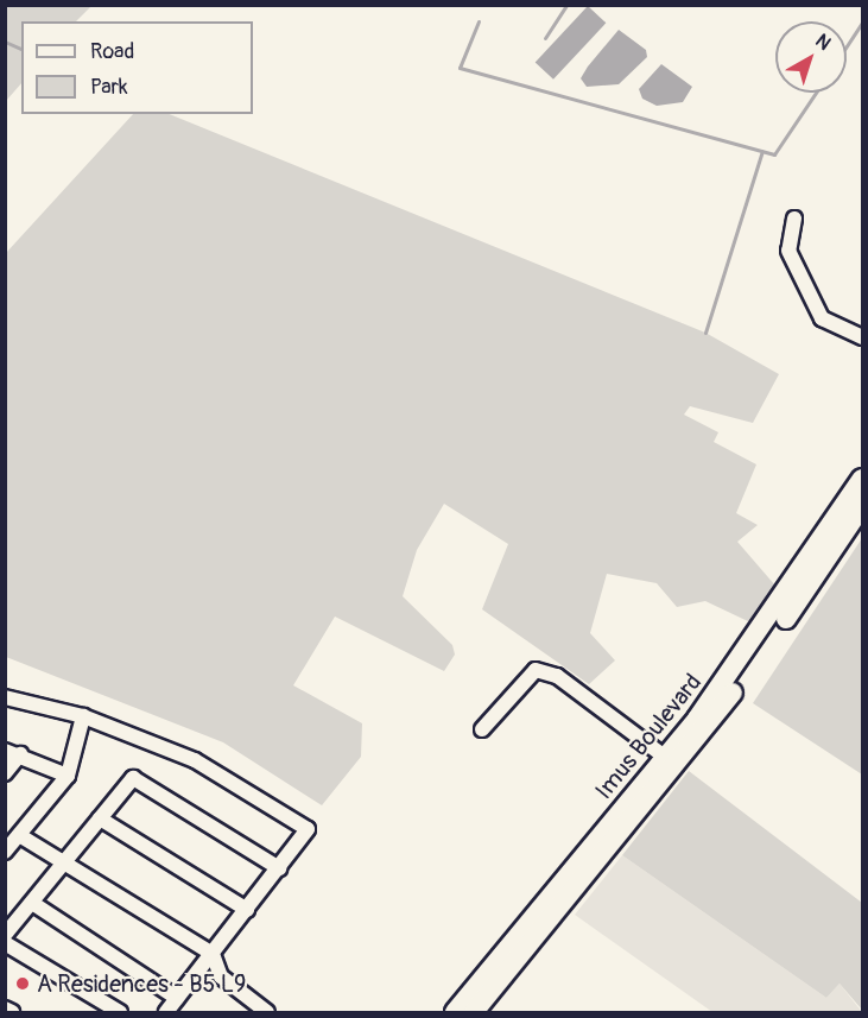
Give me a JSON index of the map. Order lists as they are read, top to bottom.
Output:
{
  "streets": {
    "main road": ["Imus Boulevard"]
  },
  "places": ["A Residences - B5 L9"],
  "legend": ["Road", "Park"],
  "north": "top right"
}
